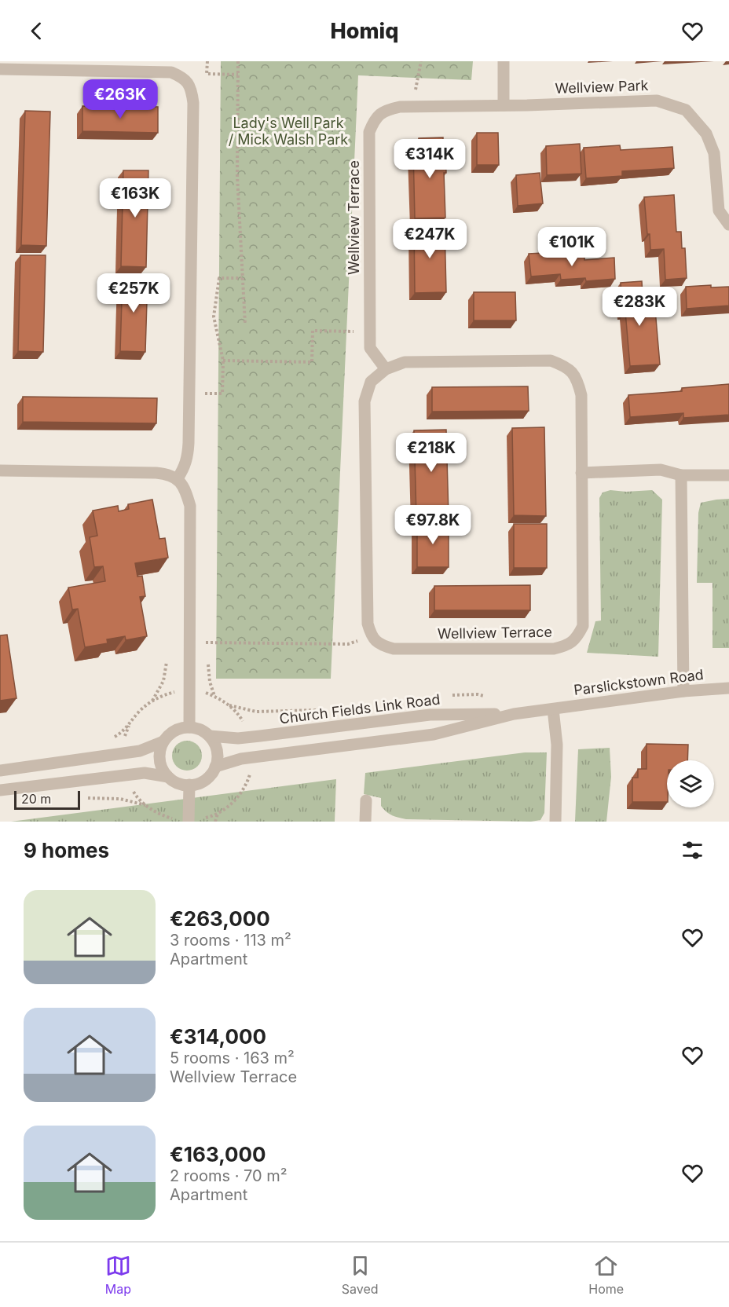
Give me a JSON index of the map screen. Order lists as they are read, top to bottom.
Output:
{
  "streets": {
    "street": [
      "Wellview Park",
      "Wellview Terrace",
      "Parslickstown Road",
      "Church Fields Link Road"
    ]
  },
  "crossings": [
    ["Wellview Park", "Wellview Terrace"],
    ["Parslickstown Road", "Church Fields Link Road"]
  ],
  "parks": ["Lady's Well Park / Mick Walsh Park"],
  "scale_bar": "20 m",
  "page": {
    "header": "Homiq",
    "price": [
      "€263K",
      "€314K",
      "€163K",
      "€247K",
      "€101K",
      "€257K",
      "€283K",
      "€218K",
      "€97.8K"
    ],
    "scale": "20 m",
    "heading": "9 homes",
    "list": [
      {
        "name": "€263,000",
        "note": "3 rooms · 113 m² · Apartment"
      },
      {
        "name": "€314,000",
        "note": "5 rooms · 163 m² · Wellview Terrace"
      },
      {
        "name": "€163,000",
        "note": "2 rooms · 70 m² · Apartment"
      }
    ],
    "tabs": ["Map", "Saved", "Home"]
  }
}
